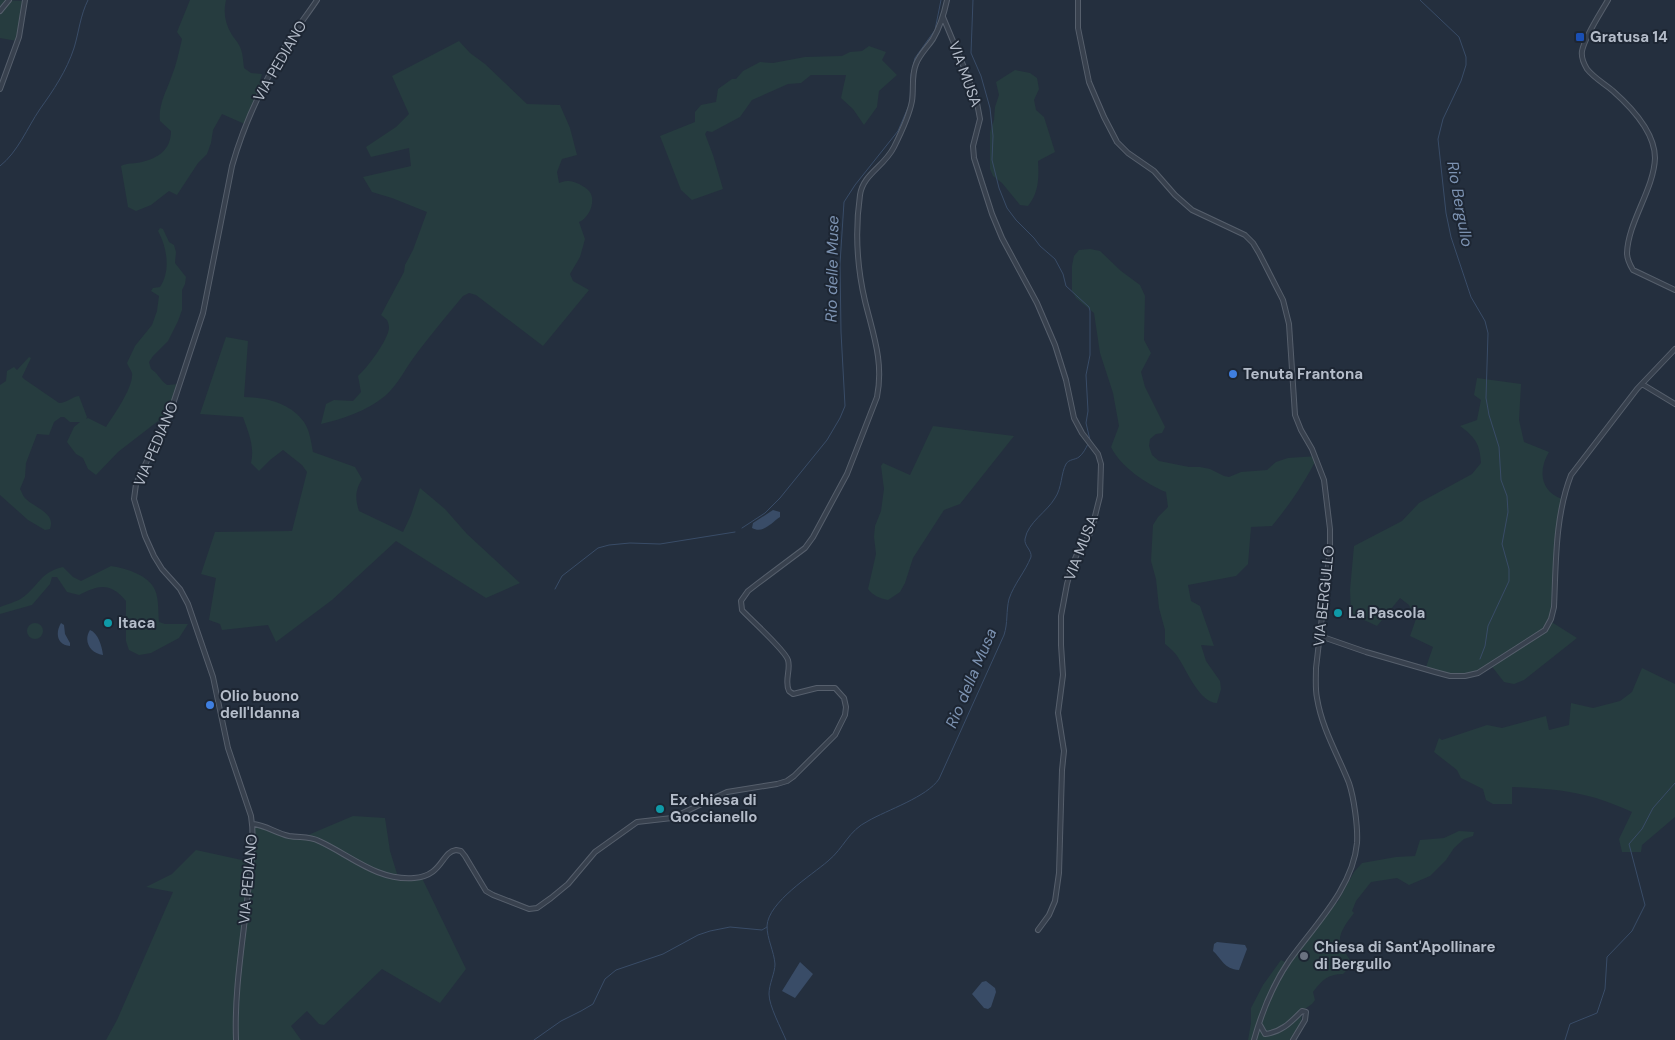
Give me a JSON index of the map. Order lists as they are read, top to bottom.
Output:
{
  "streets": {
    "street": ["VIA PEDIANO", "VIA MUSA", "VIA BERGULLO"]
  },
  "water": ["Rio Bergullo", "Rio delle Muse", "Rio della Musa"],
  "places": {
    "transit": ["Gratusa 14"],
    "other": [
      "Tenuta Frantona",
      "La Pascola",
      "Itaca",
      "Olio buono dell'Idanna",
      "Ex chiesa di Goccianello",
      "Chiesa di Sant'Apollinare di Bergullo"
    ]
  }
}
